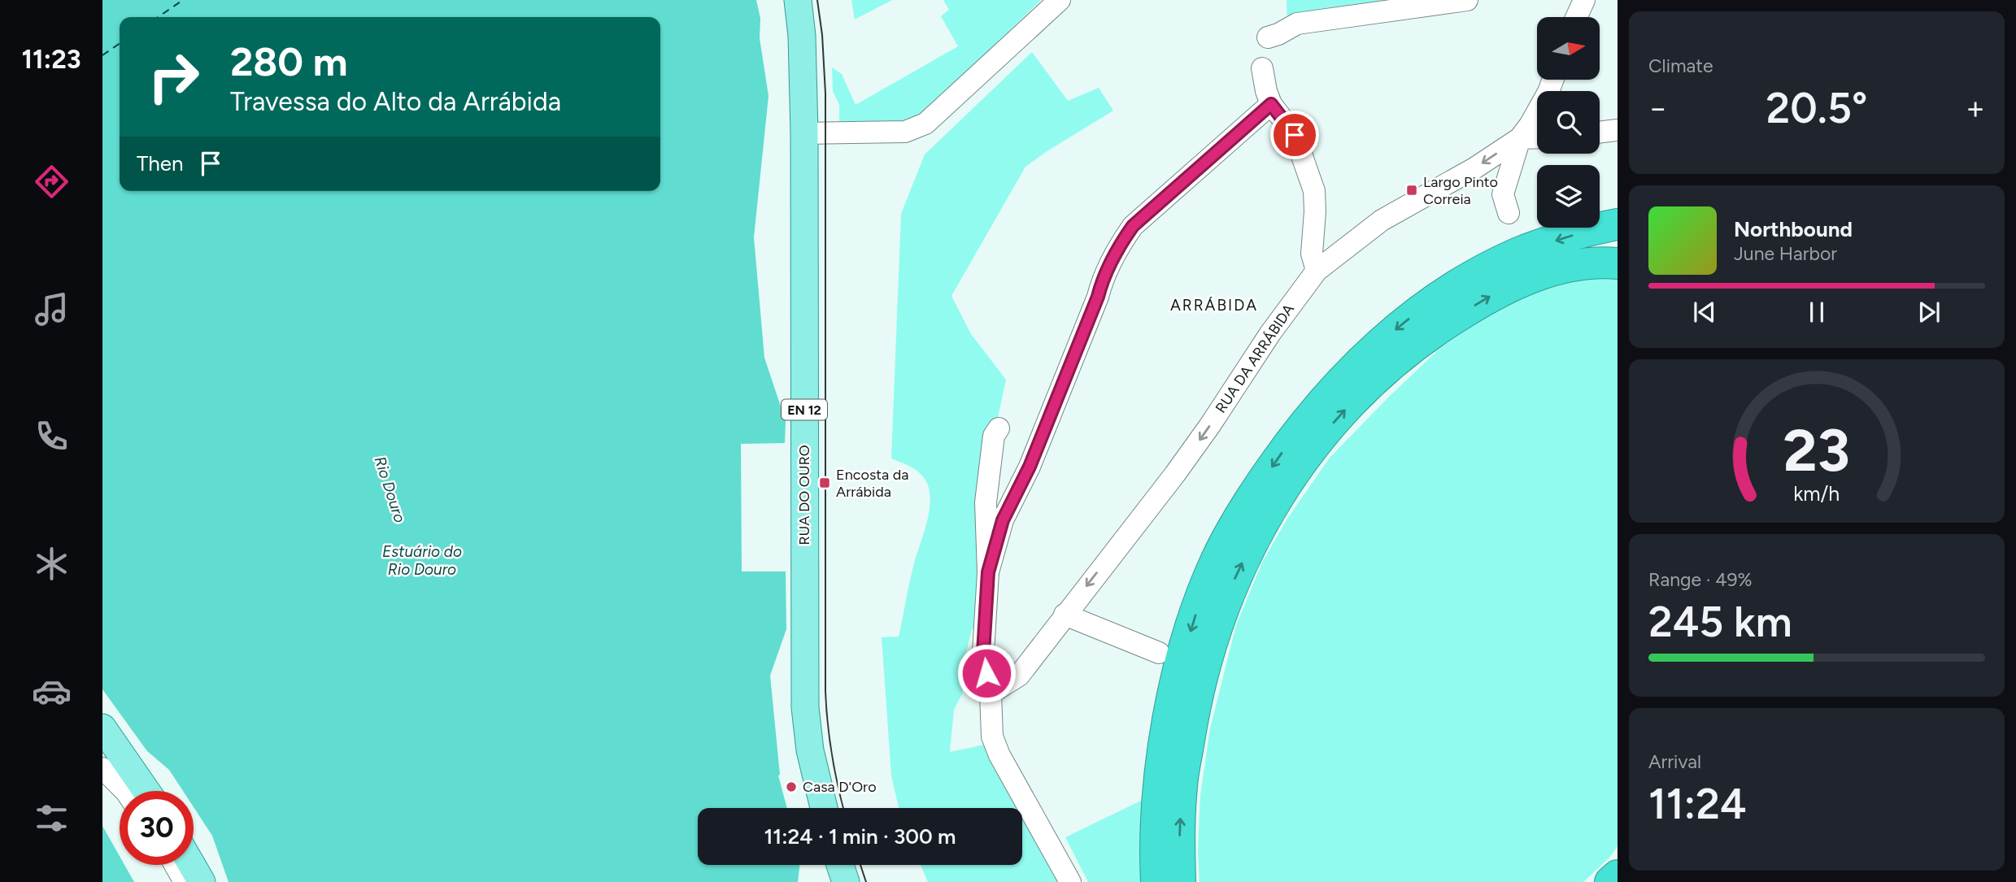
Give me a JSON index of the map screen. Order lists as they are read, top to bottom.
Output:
{
  "streets": {
    "main road": ["EN 12", "RUA DO OURO"],
    "street": ["RUA DA ARRÁBIDA"]
  },
  "districts": ["ARRÁBIDA"],
  "water": ["Rio Douro", "Estuário do Rio Douro"],
  "places": {
    "transit": ["Largo Pinto Correia", "Encosta da Arrábida"],
    "other": ["Casa D'Oro"]
  },
  "north": "right",
  "page": {
    "tabs": "11:23",
    "tile": [
      "Climate",
      ["Range · 49%", "245 km"],
      ["Arrival", "11:24"]
    ],
    "turn": ["280 m", "Travessa do Alto da Arrábida"],
    "heat": ["−", "20.5°", "+"],
    "then": "Then",
    "song": ["Northbound", "June Harbor"],
    "limit": "30",
    "trip": "11:24 · 1 min · 300 m",
    "gauge": ["23", "km/h"]
  }
}
